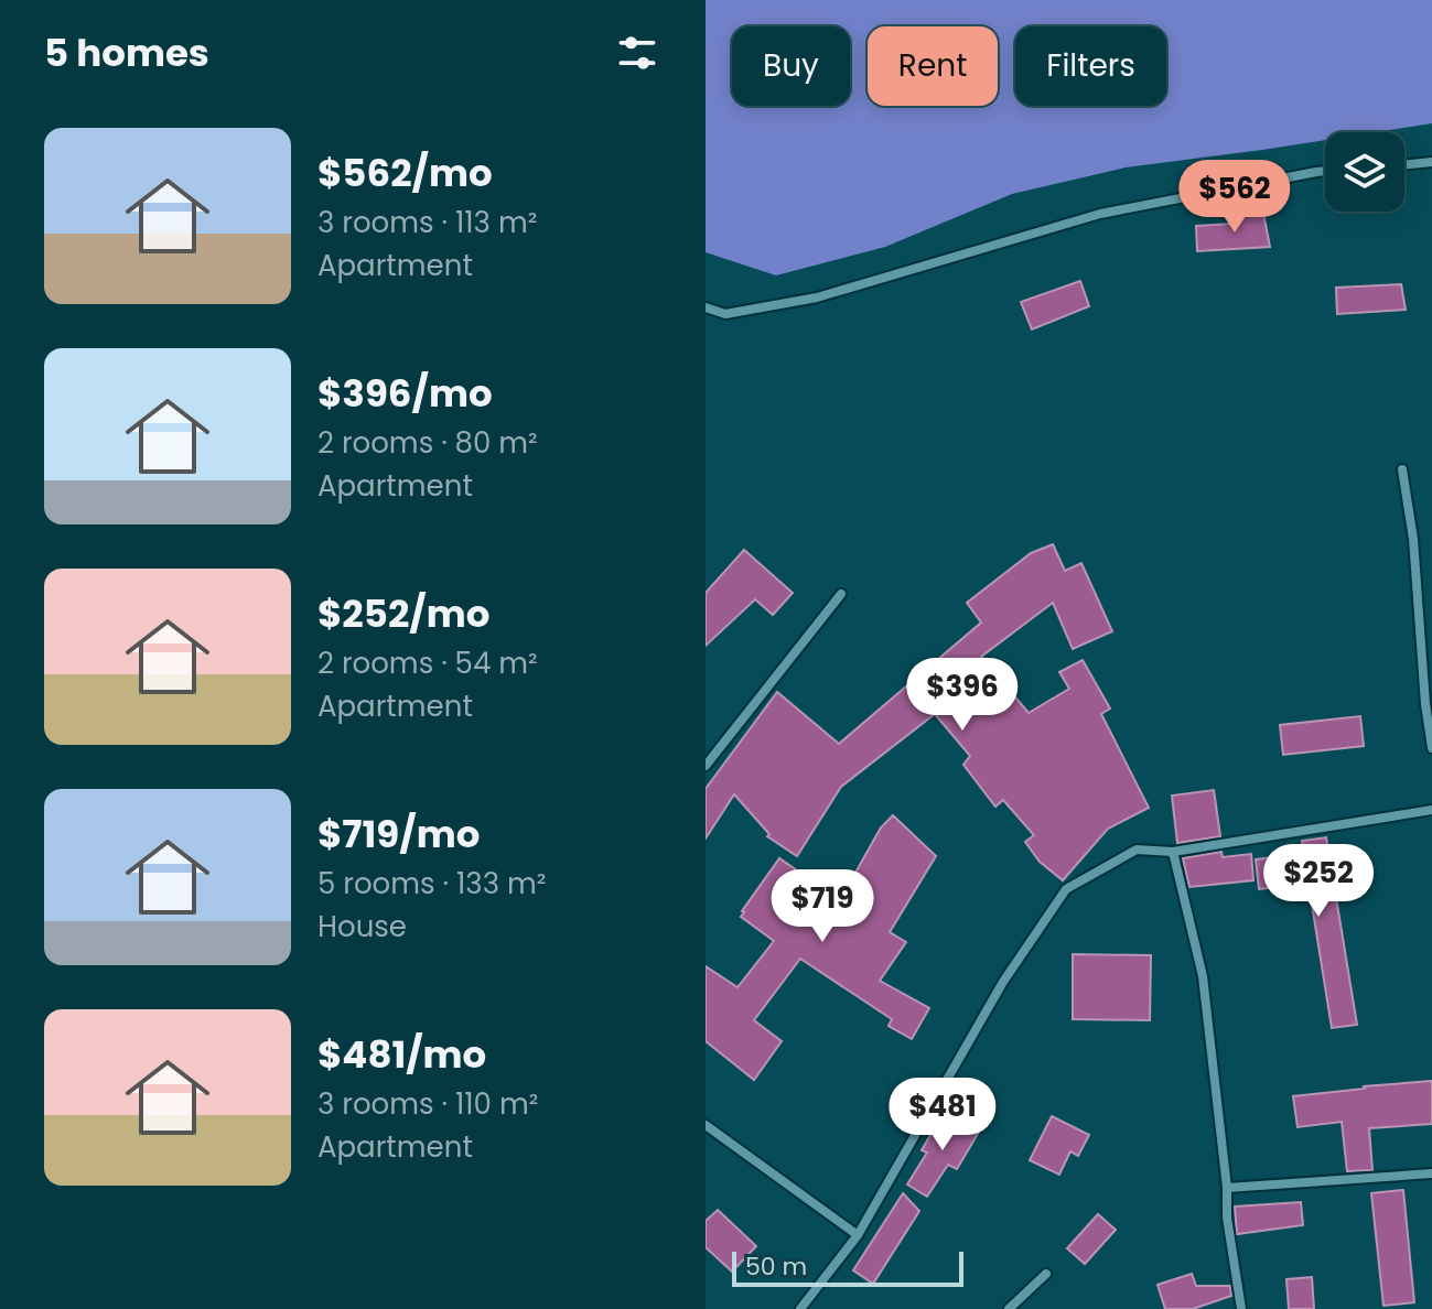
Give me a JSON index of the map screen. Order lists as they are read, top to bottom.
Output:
{
  "scale_bar": "50 m",
  "page": {
    "heading": "5 homes",
    "chip": ["Buy", "Rent", "Filters"],
    "list": [
      {
        "name": "$562/mo",
        "note": "3 rooms · 113 m² · Apartment"
      },
      {
        "name": "$396/mo",
        "note": "2 rooms · 80 m² · Apartment"
      },
      {
        "name": "$252/mo",
        "note": "2 rooms · 54 m² · Apartment"
      },
      {
        "name": "$719/mo",
        "note": "5 rooms · 133 m² · House"
      },
      {
        "name": "$481/mo",
        "note": "3 rooms · 110 m² · Apartment"
      }
    ],
    "price": [
      "$562",
      "$396",
      "$252",
      "$719",
      "$481"
    ],
    "scale": "50 m"
  }
}
